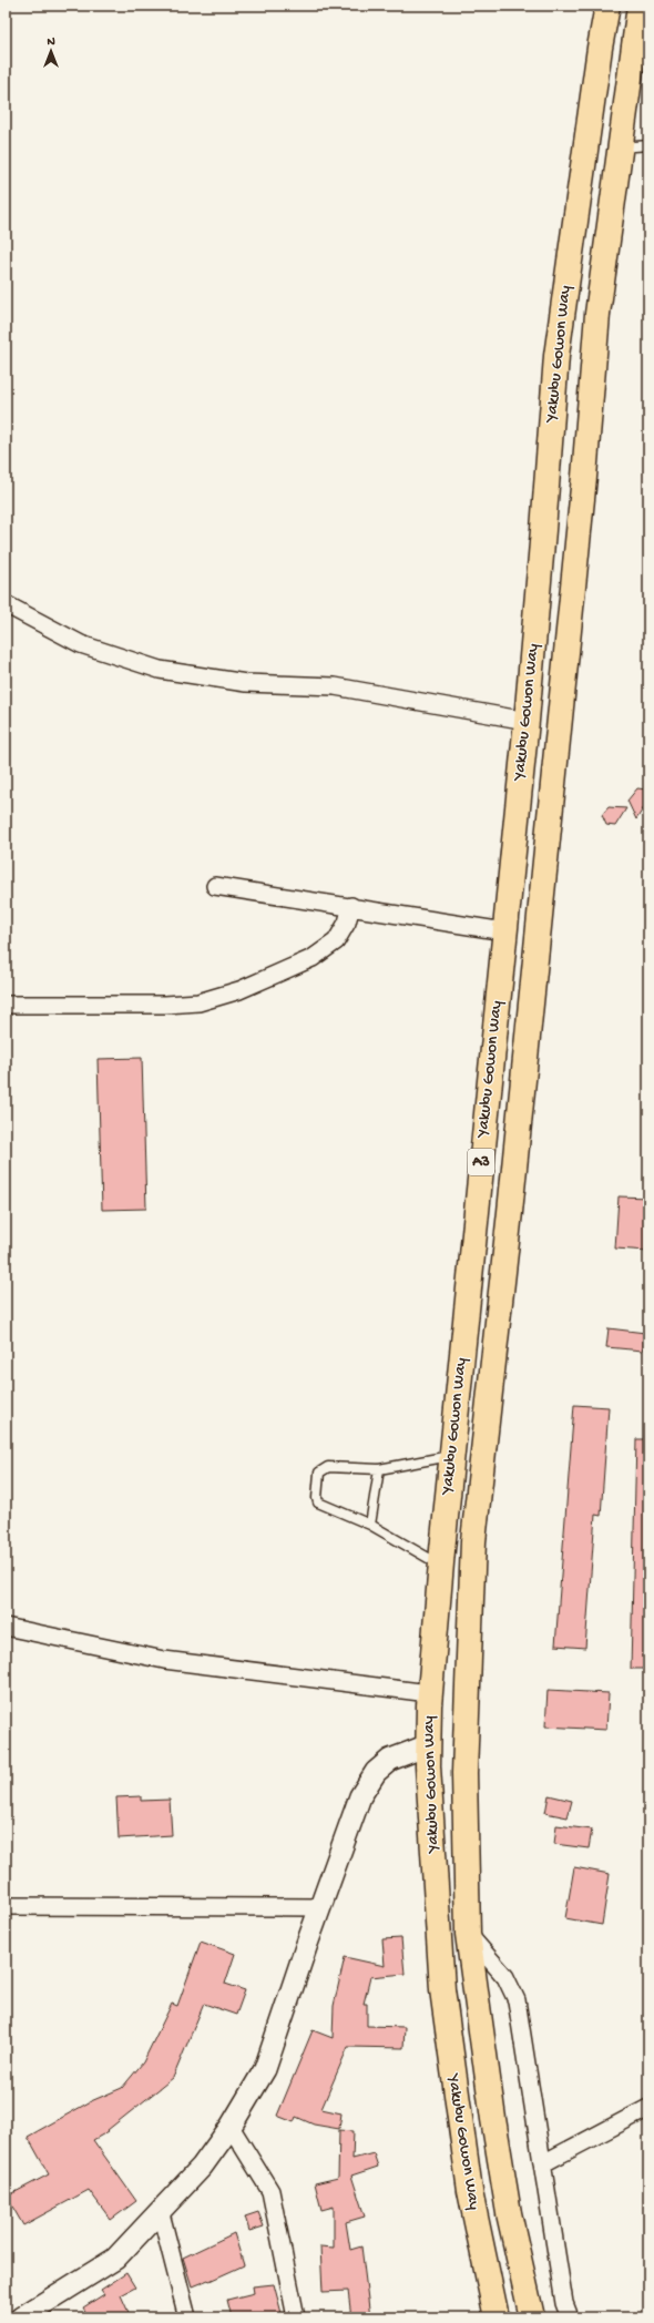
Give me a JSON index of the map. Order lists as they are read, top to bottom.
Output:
{
  "streets": {
    "highway": ["Yakubu Gowon Way", "A3"]
  },
  "north": "top"
}
